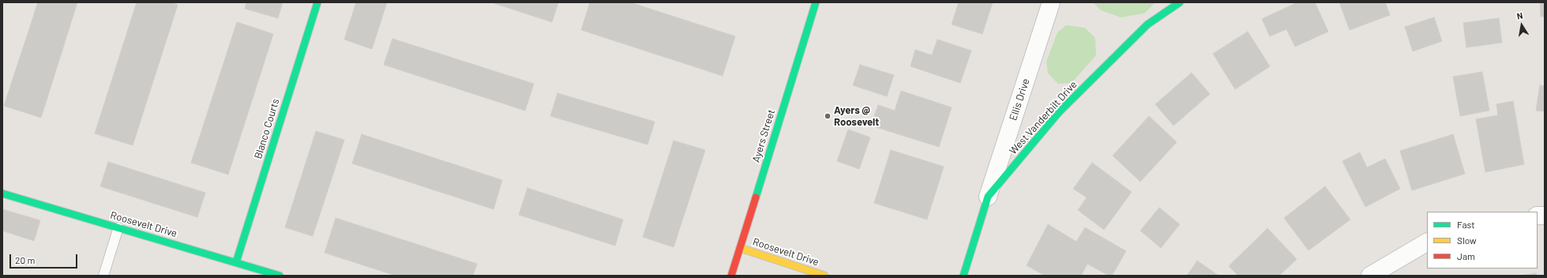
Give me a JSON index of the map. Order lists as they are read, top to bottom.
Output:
{
  "streets": {
    "street": [
      "Ellis Drive",
      "West Vanderbilt Drive",
      "Blanco Courts",
      "Ayers Street",
      "Roosevelt Drive"
    ]
  },
  "crossings": [
    ["Ellis Drive", "West Vanderbilt Drive"],
    ["Blanco Courts", "Roosevelt Drive"],
    ["Ayers Street", "Roosevelt Drive"]
  ],
  "places": ["Ayers @ Roosevelt"],
  "legend": ["Fast", "Slow", "Jam"],
  "scale_bar": "20 m",
  "north": "top"
}
